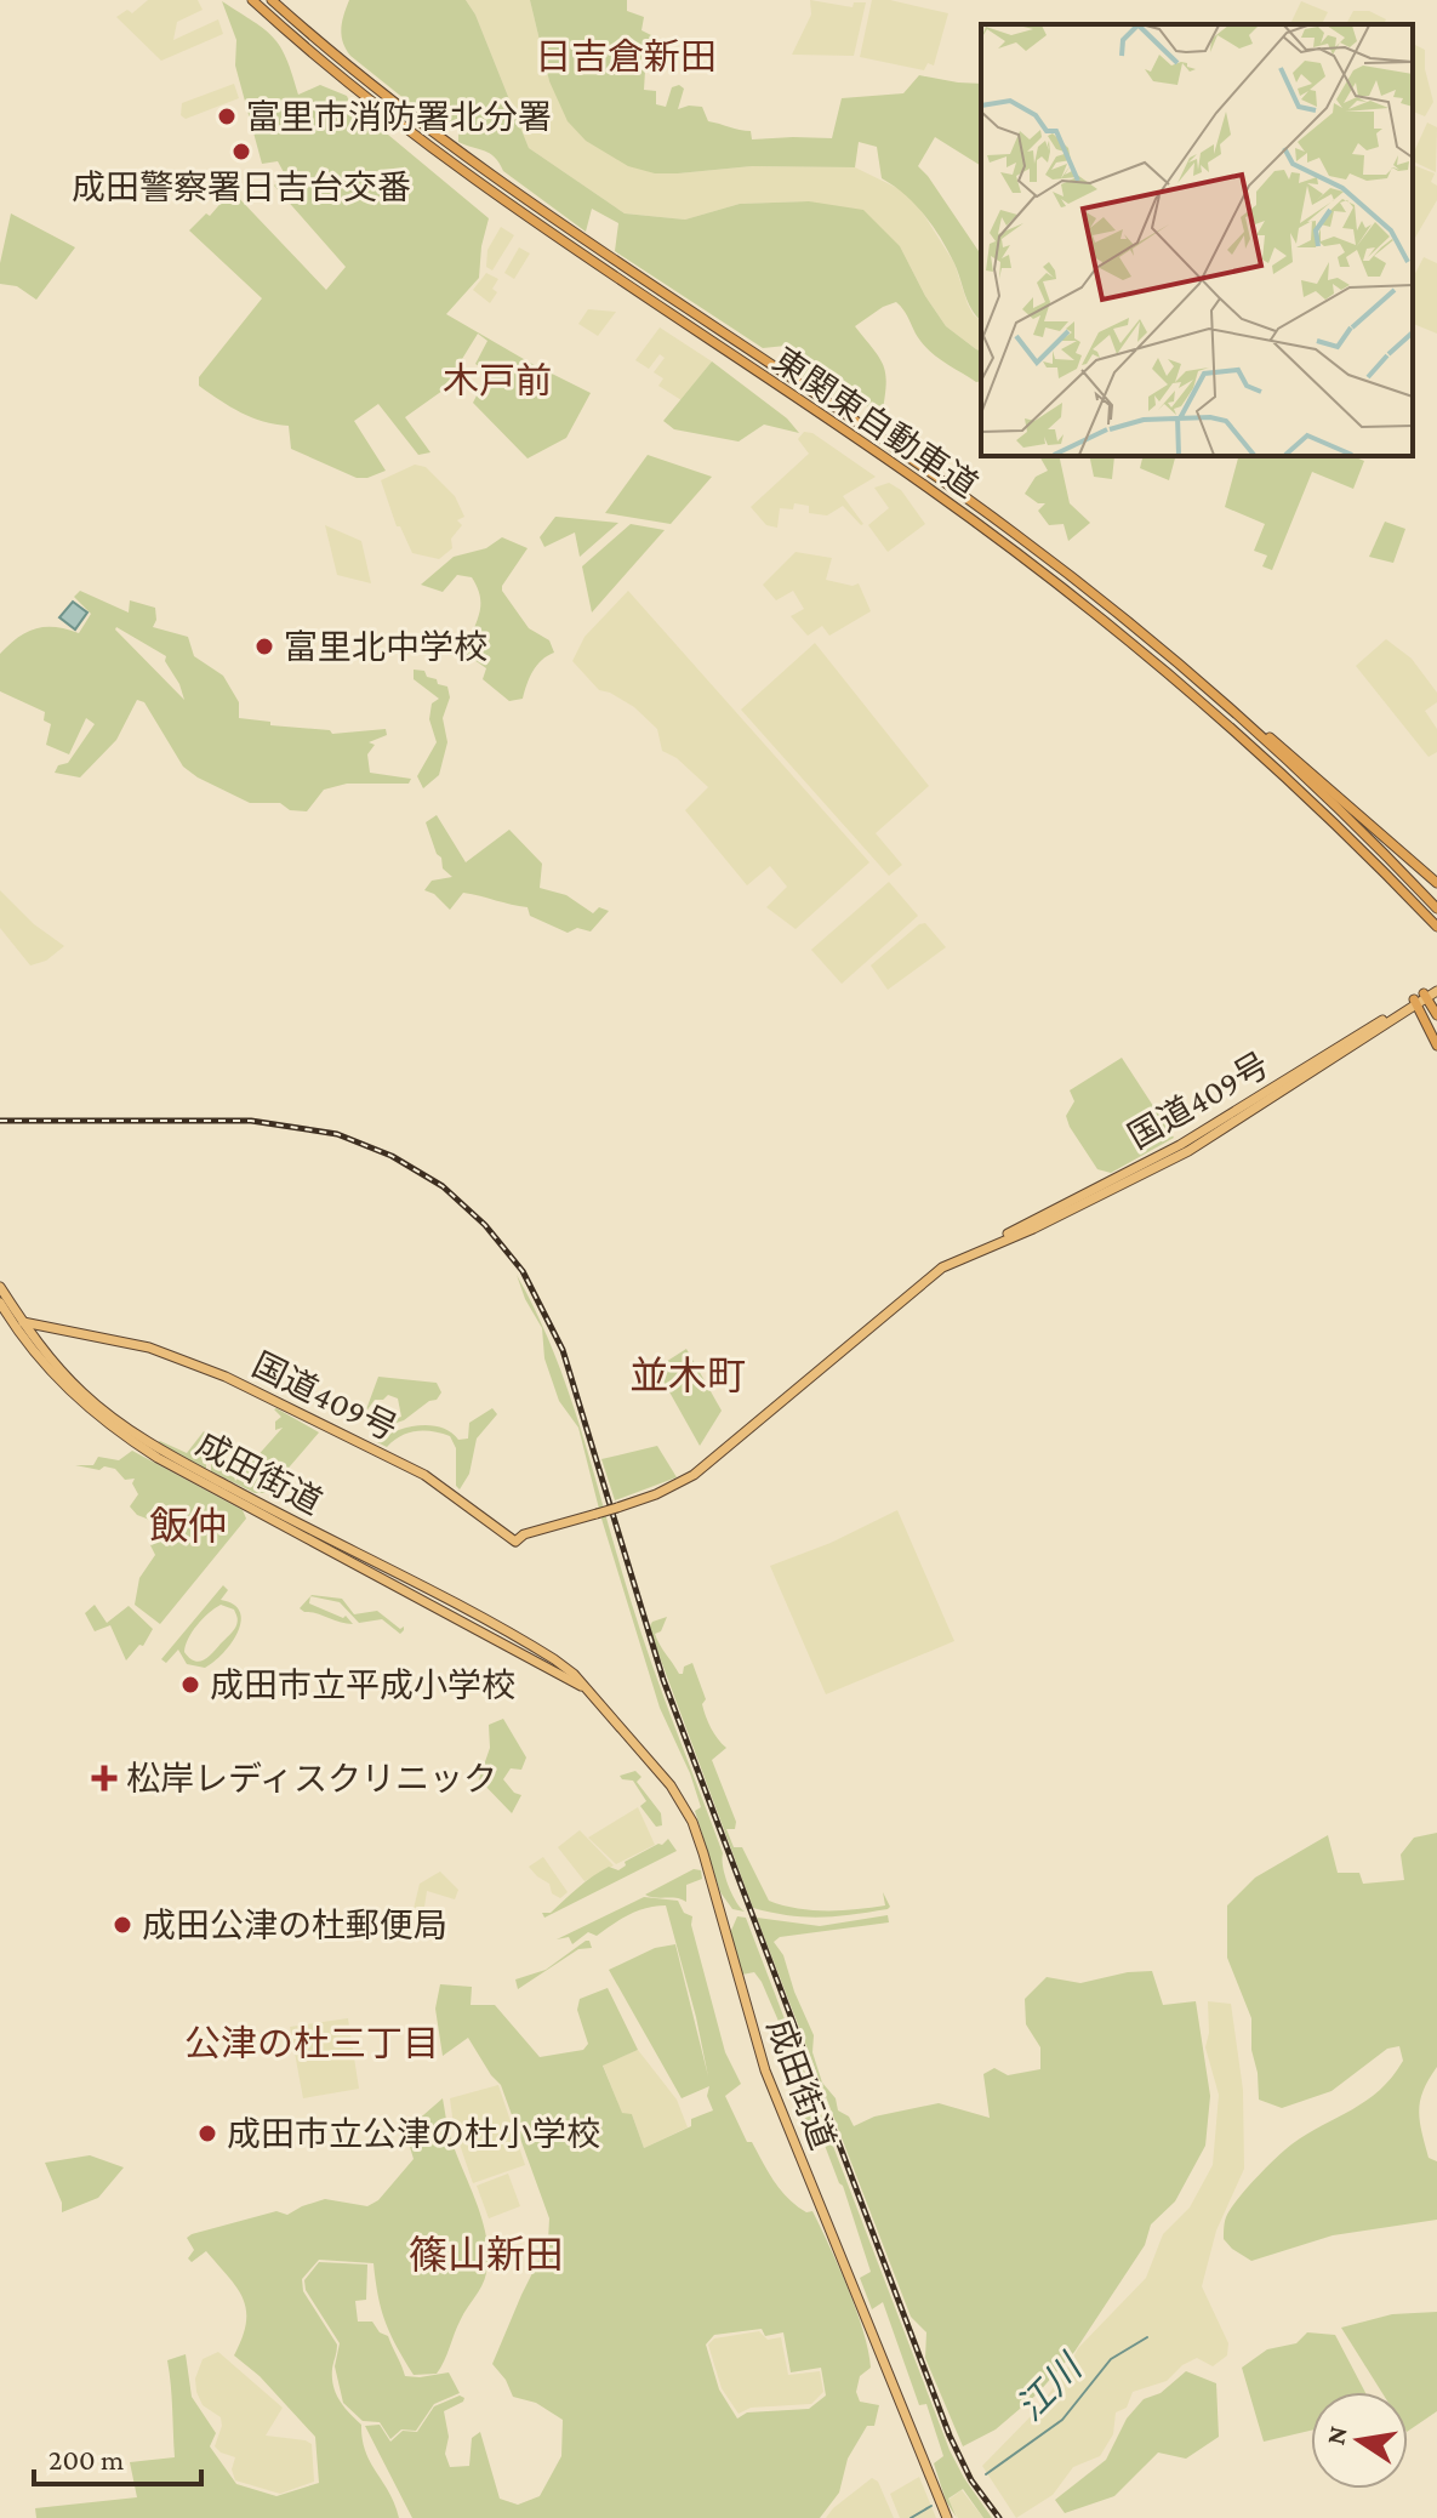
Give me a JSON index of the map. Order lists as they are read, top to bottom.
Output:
{
  "streets": {
    "highway": ["東関東自動車道", "国道409号", "成田街道"]
  },
  "crossings": [
    ["国道409号", "成田街道"]
  ],
  "districts": [
    "日吉倉新田",
    "木戸前",
    "並木町",
    "飯仲",
    "公津の杜三丁目",
    "篠山新田"
  ],
  "water": ["江川"],
  "places": {
    "other": [
      "富里市消防署北分署",
      "成田警察署日吉台交番",
      "富里北中学校",
      "成田市立平成小学校",
      "成田公津の杜郵便局",
      "成田市立公津の杜小学校"
    ],
    "health": ["松岸レディスクリニック"]
  },
  "scale_bar": "200 m",
  "north": "left"
}
